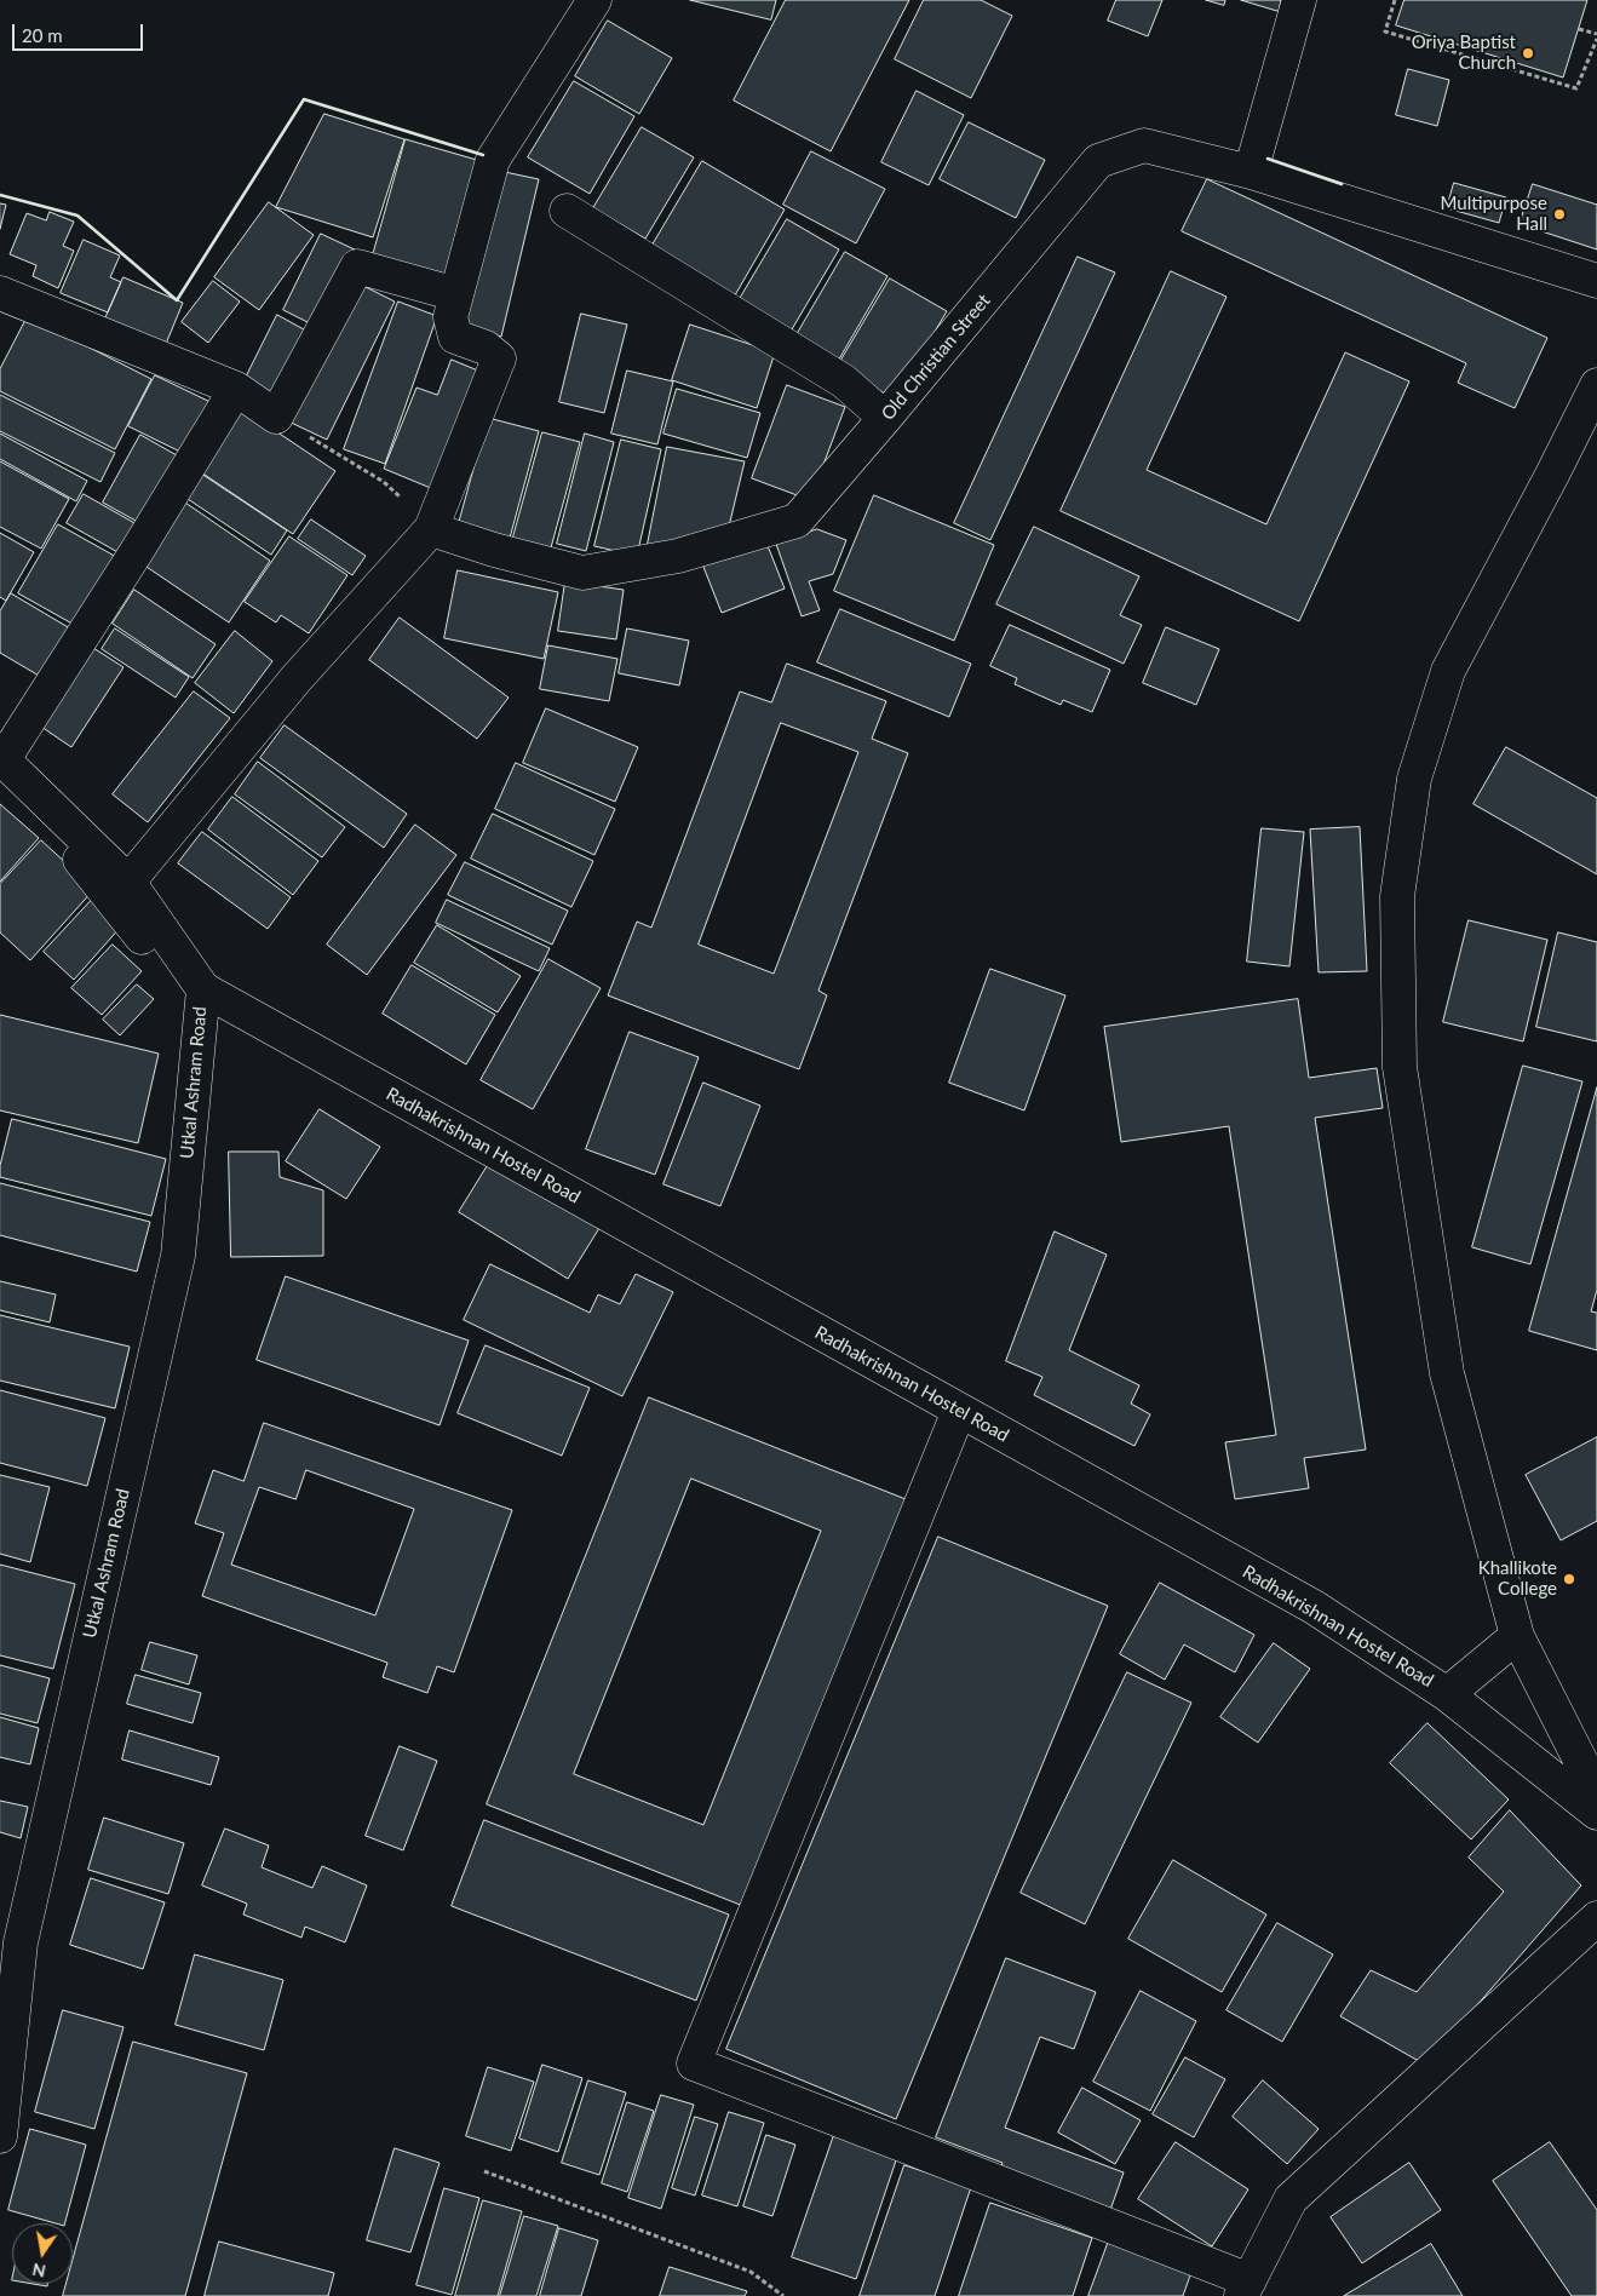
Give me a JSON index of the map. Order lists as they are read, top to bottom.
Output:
{
  "streets": {
    "street": ["Old Christian Street", "Utkal Ashram Road", "Radhakrishnan Hostel Road"]
  },
  "crossings": [
    ["Utkal Ashram Road", "Radhakrishnan Hostel Road"]
  ],
  "places": ["Oriya Baptist Church", "Multipurpose Hall", "Khallikote College"],
  "scale_bar": "20 m",
  "north": "bottom"
}
